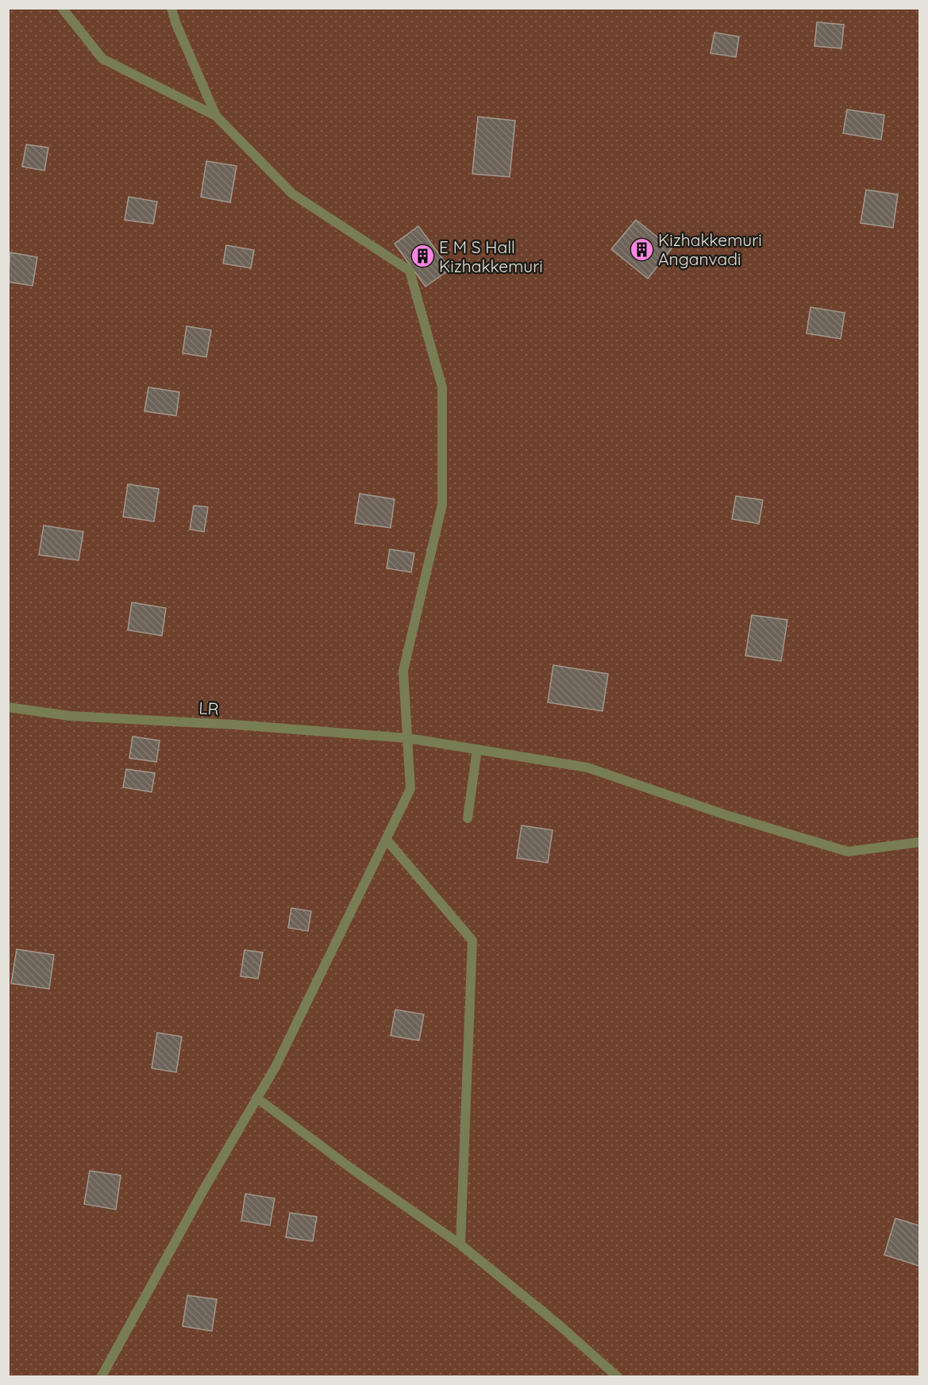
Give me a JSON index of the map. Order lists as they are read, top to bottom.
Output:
{
  "streets": {
    "street": ["LR"]
  },
  "places": {
    "building": ["Kizhakkemuri Anganvadi", "E M S Hall Kizhakkemuri"]
  }
}
